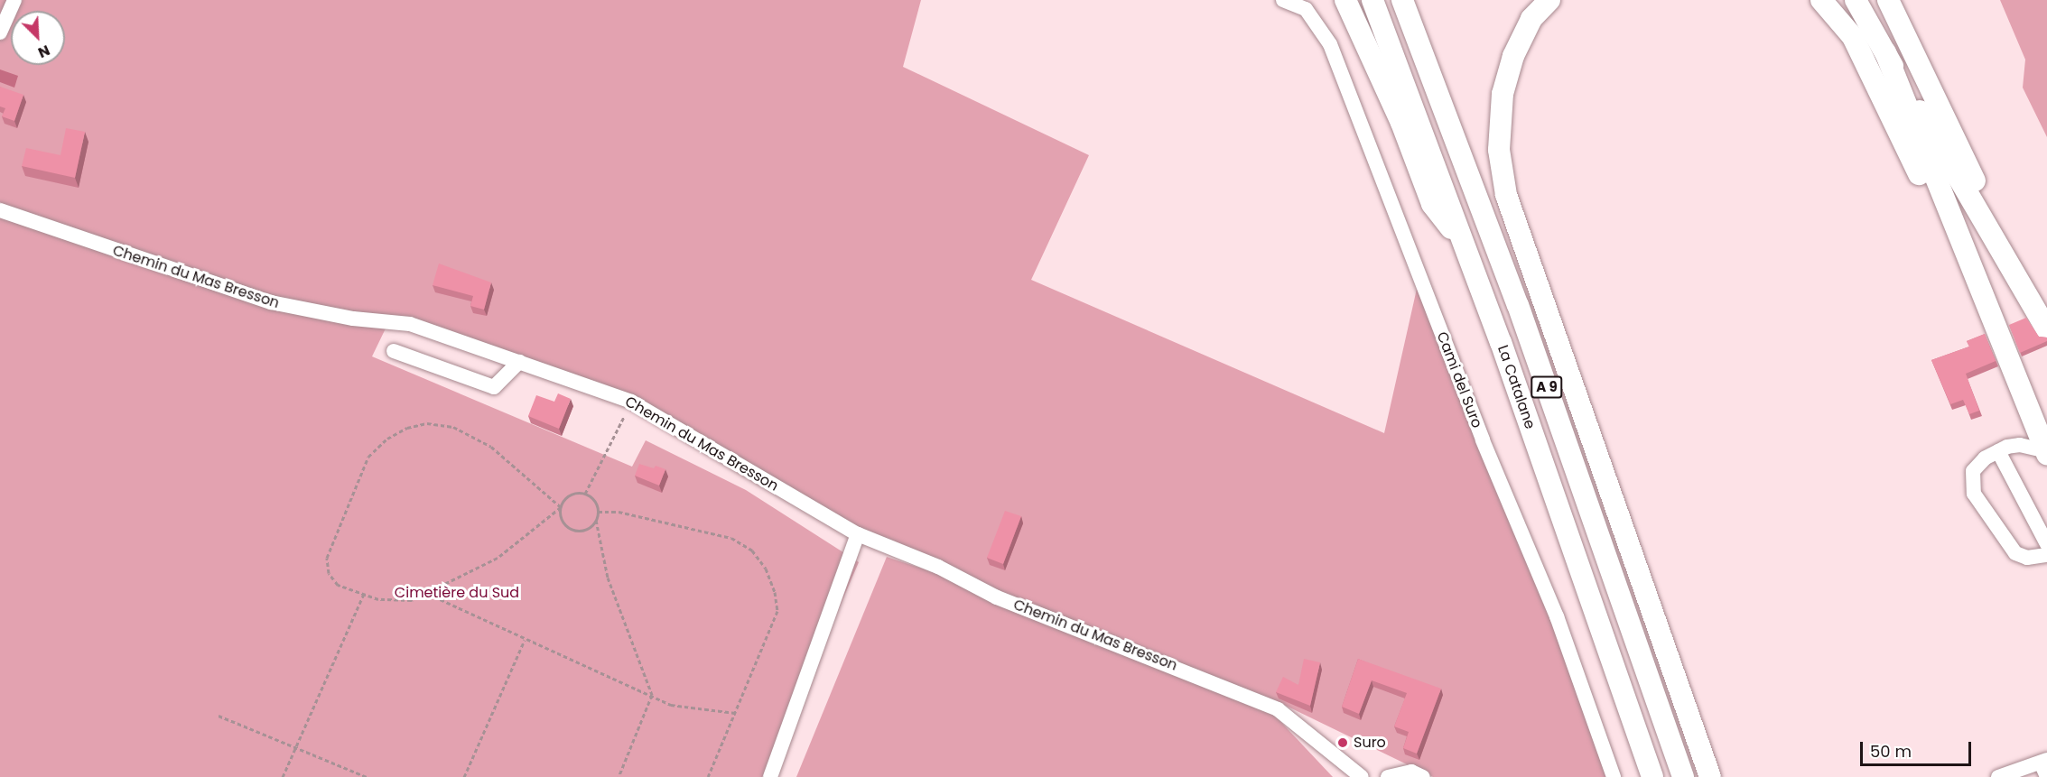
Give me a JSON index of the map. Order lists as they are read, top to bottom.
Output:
{
  "streets": {
    "highway": ["La Catalane", "A 9"],
    "street": ["Chemin du Mas Bresson", "Cami del Suro"]
  },
  "parks": ["Cimetière du Sud"],
  "places": ["Suro"],
  "scale_bar": "50 m",
  "north": "bottom right"
}
